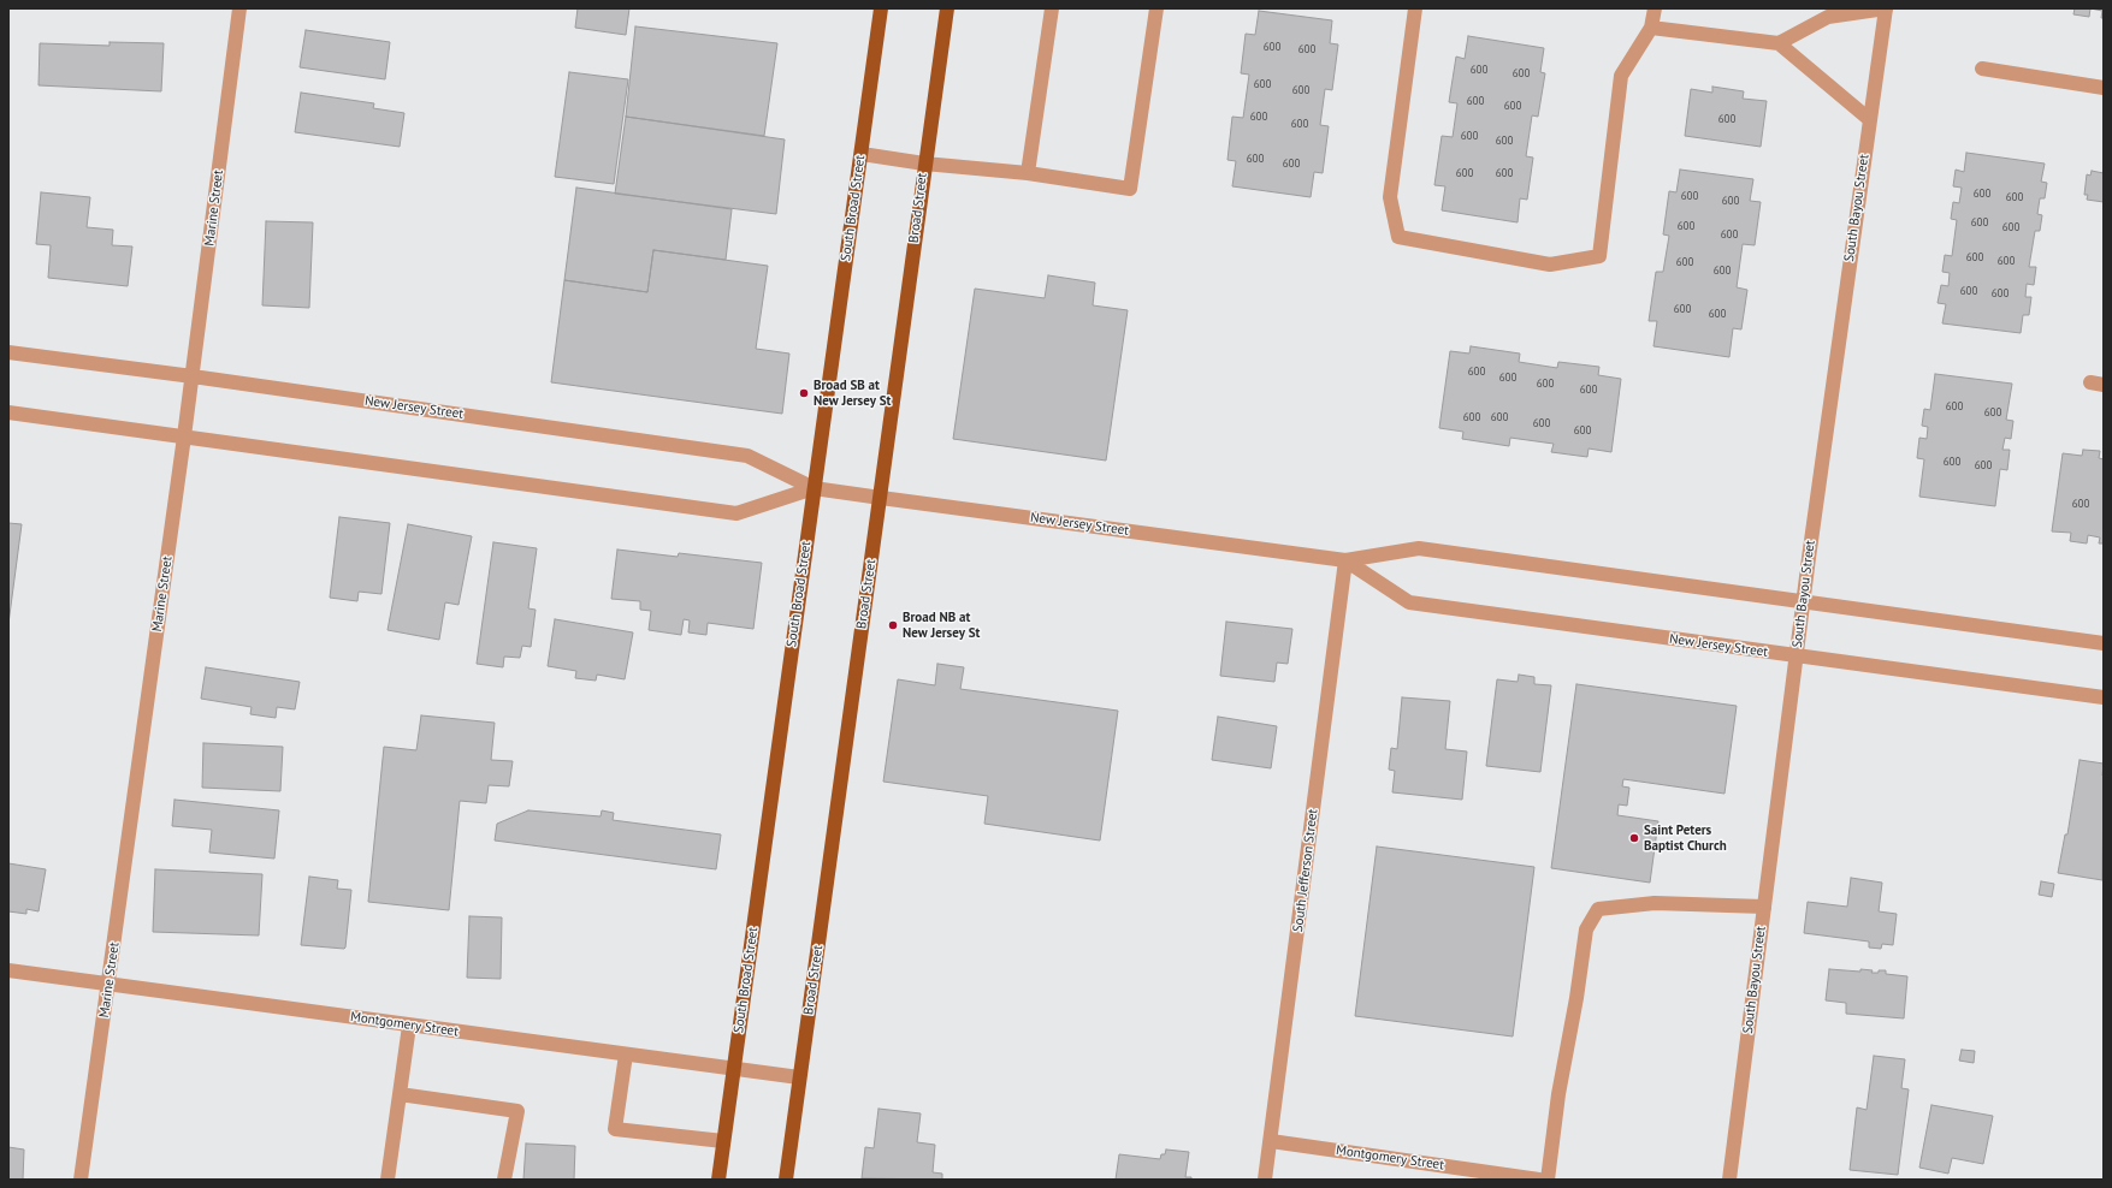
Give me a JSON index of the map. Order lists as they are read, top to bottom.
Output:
{
  "streets": {
    "main road": ["South Broad Street", "Broad Street"],
    "street": [
      "Marine Street",
      "South Bayou Street",
      "New Jersey Street",
      "South Jefferson Street",
      "Montgomery Street"
    ]
  },
  "crossings": [
    ["Marine Street", "New Jersey Street"],
    ["Marine Street", "Montgomery Street"],
    ["South Broad Street", "New Jersey Street"],
    ["South Broad Street", "Montgomery Street"],
    ["Broad Street", "New Jersey Street"],
    ["Broad Street", "Montgomery Street"],
    ["South Bayou Street", "New Jersey Street"],
    ["New Jersey Street", "South Jefferson Street"],
    ["South Jefferson Street", "Montgomery Street"]
  ],
  "places": ["Broad SB at New Jersey St", "Broad NB at New Jersey St", "Saint Peters Baptist Church"],
  "house_numbers": [
    "600",
    "600",
    "600",
    "600",
    "600",
    "600",
    "600",
    "600",
    "600",
    "600",
    "600",
    "600",
    "600",
    "600",
    "600",
    "600",
    "600",
    "600",
    "600",
    "600",
    "600",
    "600",
    "600",
    "600",
    "600",
    "600",
    "600",
    "600",
    "600",
    "600",
    "600",
    "600",
    "600",
    "600",
    "600",
    "600",
    "600",
    "600",
    "600",
    "600",
    "600",
    "600",
    "600",
    "600",
    "600",
    "600"
  ]
}
